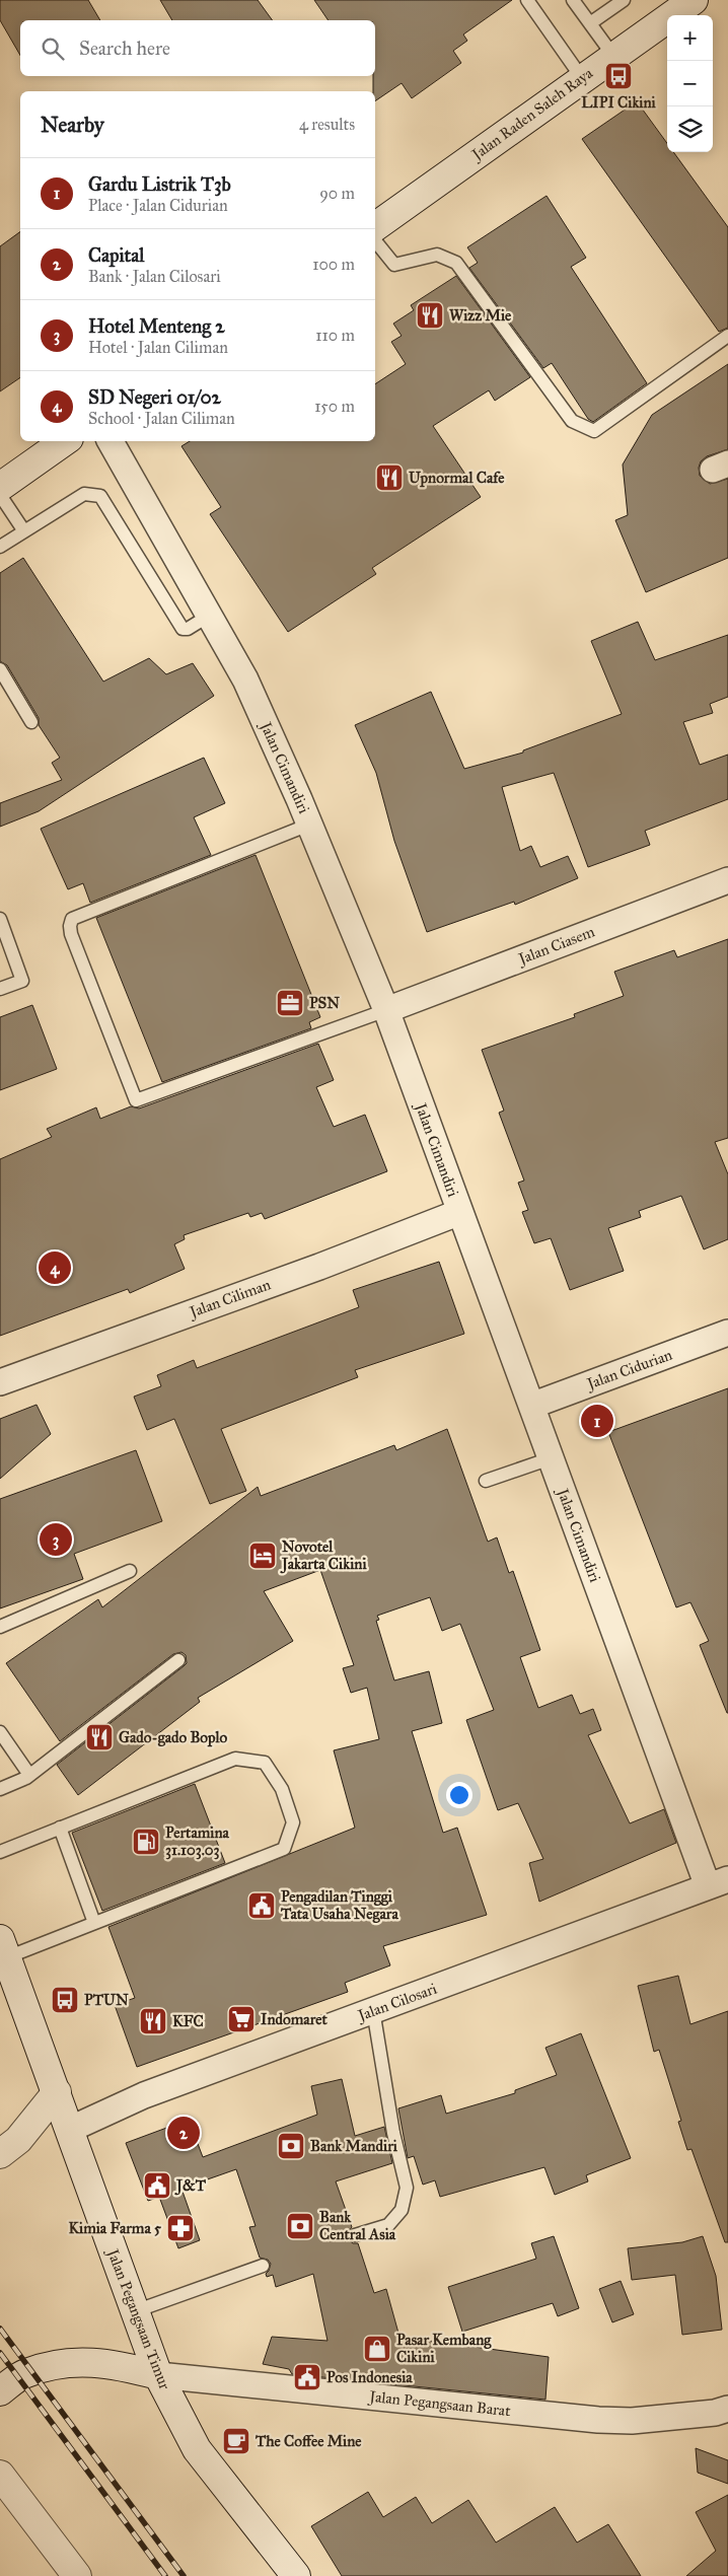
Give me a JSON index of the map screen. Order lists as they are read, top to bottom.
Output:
{
  "streets": {
    "main road": ["Jalan Raden Saleh Raya", "Jalan Pegangsaan Timur"],
    "street": [
      "Jalan Cimandiri",
      "Jalan Ciasem",
      "Jalan Ciliman",
      "Jalan Cidurian",
      "Jalan Cilosari",
      "Jalan Pegangsaan Barat"
    ]
  },
  "crossings": [
    ["Jalan Cimandiri", "Jalan Ciasem"],
    ["Jalan Cimandiri", "Jalan Ciliman"],
    ["Jalan Cimandiri", "Jalan Cidurian"],
    ["Jalan Cimandiri", "Jalan Cilosari"],
    ["Jalan Cilosari", "Jalan Pegangsaan Timur"],
    ["Jalan Pegangsaan Timur", "Jalan Pegangsaan Barat"]
  ],
  "places": {
    "bus stop": ["LIPI Cikini", "PTUN"],
    "restaurant": [
      "Wizz Mie",
      "Upnormal Cafe",
      "Gado-gado Boplo",
      "KFC"
    ],
    "office": ["PSN"],
    "hotel": ["Novotel Jakarta Cikini"],
    "fuel station": ["Pertamina 31.103.03"],
    "public building": ["Pengadilan Tinggi Tata Usaha Negara", "J&T", "Pos Indonesia"],
    "supermarket": ["Indomaret"],
    "bank": ["Bank Mandiri", "Bank Central Asia"],
    "pharmacy": ["Kimia Farma 5"],
    "shop": ["Pasar Kembang Cikini"],
    "cafe": ["The Coffee Mine"]
  },
  "page": {
    "map_buttons": ["+", "−"],
    "search": "Search here",
    "heading": ["Nearby", "4 results"],
    "list": [
      {
        "mark": "1",
        "name": "Gardu Listrik T3b",
        "note": "Place · Jalan Cidurian",
        "value": "90 m"
      },
      {
        "mark": "2",
        "name": "Capital",
        "note": "Bank · Jalan Cilosari",
        "value": "100 m"
      },
      {
        "mark": "3",
        "name": "Hotel Menteng 2",
        "note": "Hotel · Jalan Ciliman",
        "value": "110 m"
      },
      {
        "mark": "4",
        "name": "SD Negeri 01/02",
        "note": "School · Jalan Ciliman",
        "value": "150 m"
      }
    ],
    "pins": [
      "4",
      "1",
      "3",
      "2"
    ]
  }
}
